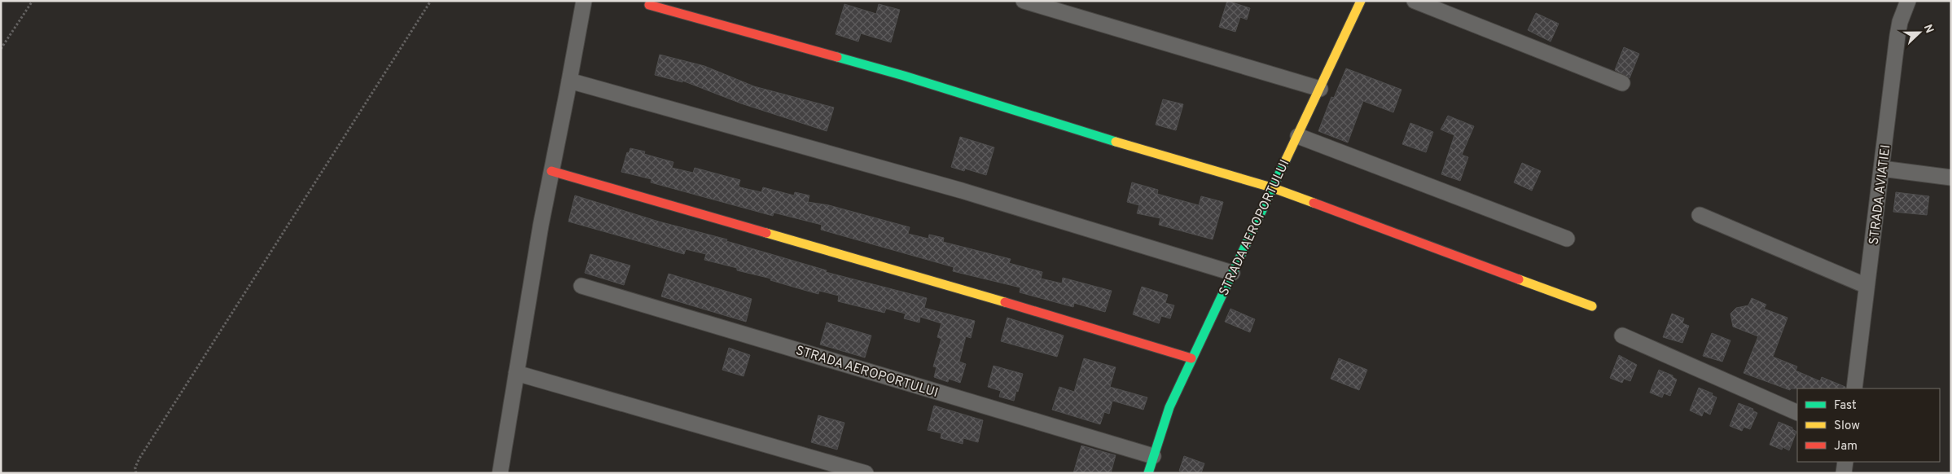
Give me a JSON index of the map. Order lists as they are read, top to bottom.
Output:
{
  "streets": {
    "street": ["STRADA AVIATIEI", "STRADA AEROPORTULUI"]
  },
  "legend": ["Fast", "Slow", "Jam"],
  "north": "right"
}
